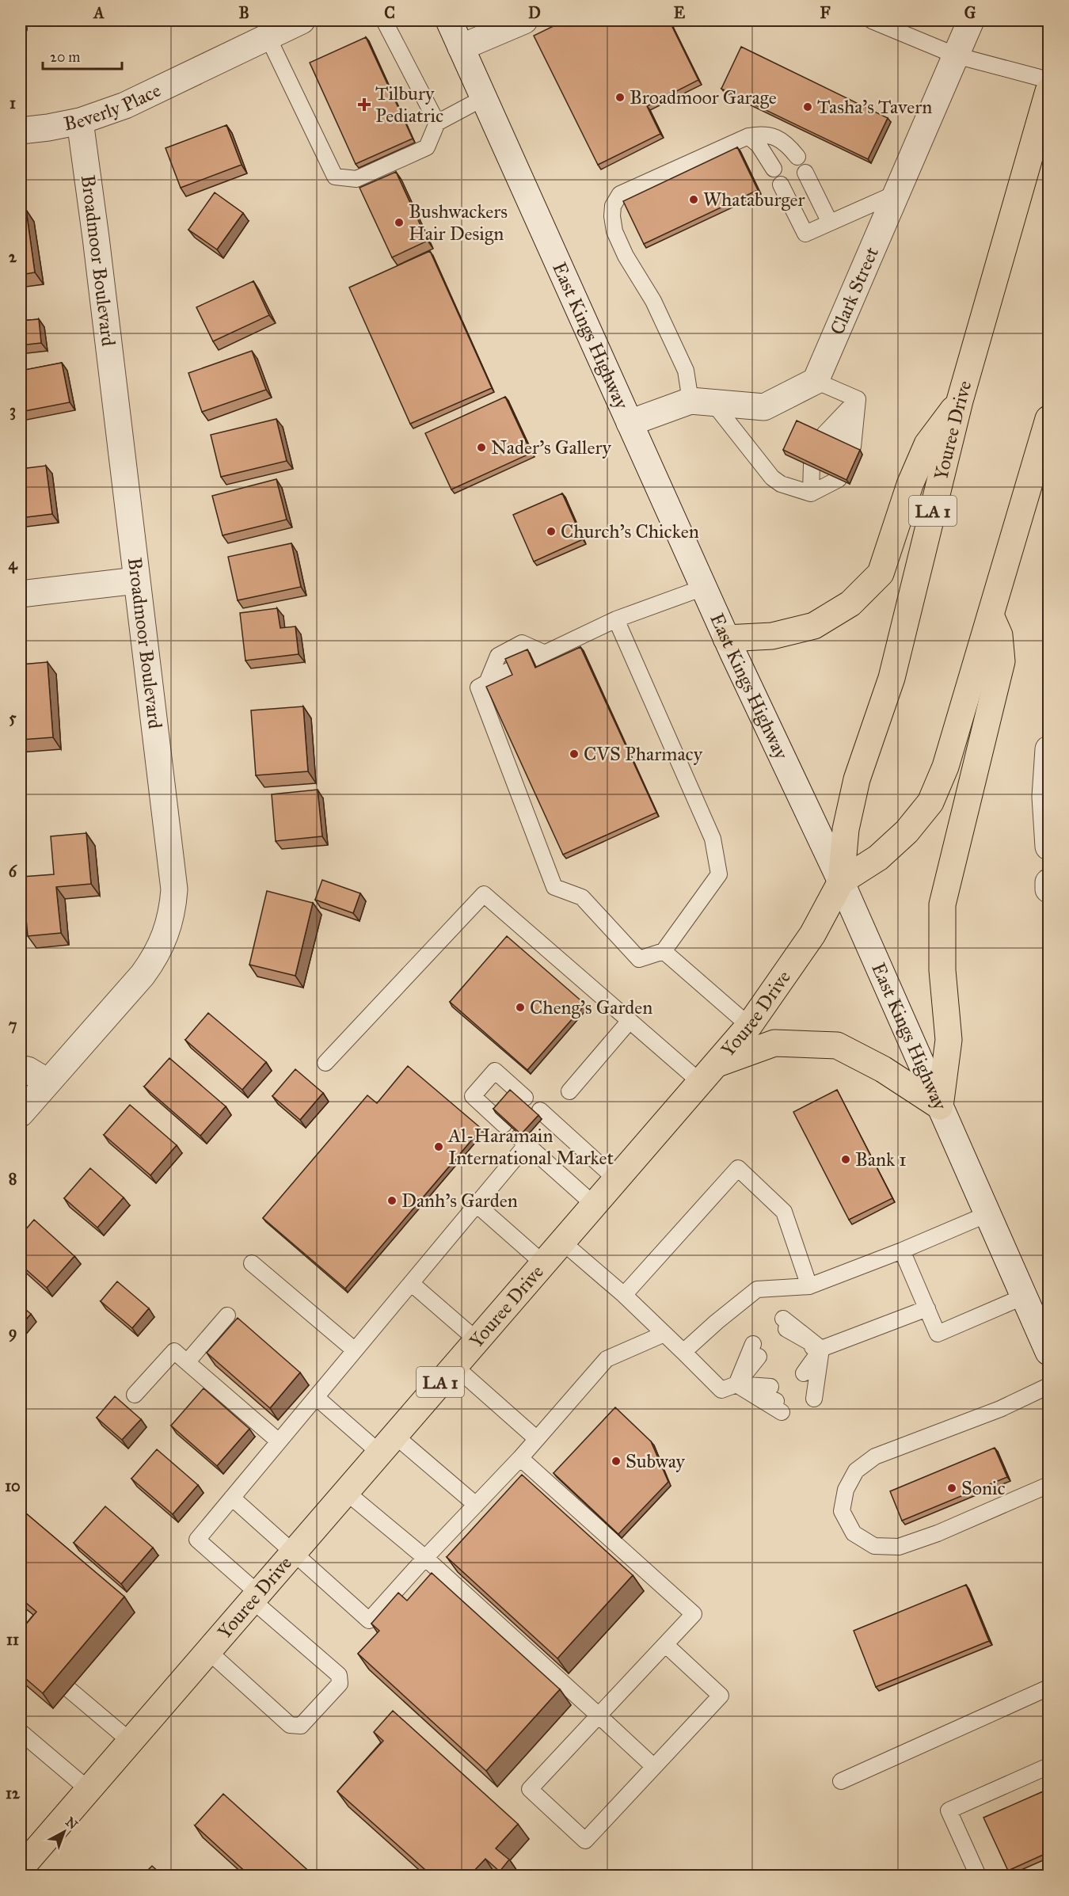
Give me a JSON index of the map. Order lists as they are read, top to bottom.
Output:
{
  "streets": {
    "main road": ["Youree Drive", "LA 1"],
    "street": [
      "Beverly Place",
      "Broadmoor Boulevard",
      "Clark Street",
      "East Kings Highway"
    ]
  },
  "crossings": [
    ["Beverly Place", "Broadmoor Boulevard"],
    ["East Kings Highway", "Youree Drive"]
  ],
  "places": {
    "other": [
      "Broadmoor Garage",
      "Tasha's Tavern",
      "Whataburger",
      "Bushwackers Hair Design",
      "Nader's Gallery",
      "Church's Chicken",
      "CVS Pharmacy",
      "Cheng's Garden",
      "Al-Haramain International Market",
      "Bank 1",
      "Danh's Garden",
      "Subway",
      "Sonic"
    ],
    "health": ["Tilbury Pediatric"]
  },
  "scale_bar": "20 m",
  "north": "top right",
  "grid": {
    "columns": [
      "A",
      "B",
      "C",
      "D",
      "E",
      "F",
      "G"
    ],
    "rows": [
      "1",
      "2",
      "3",
      "4",
      "5",
      "6",
      "7",
      "8",
      "9",
      "10",
      "11",
      "12"
    ]
  }
}
